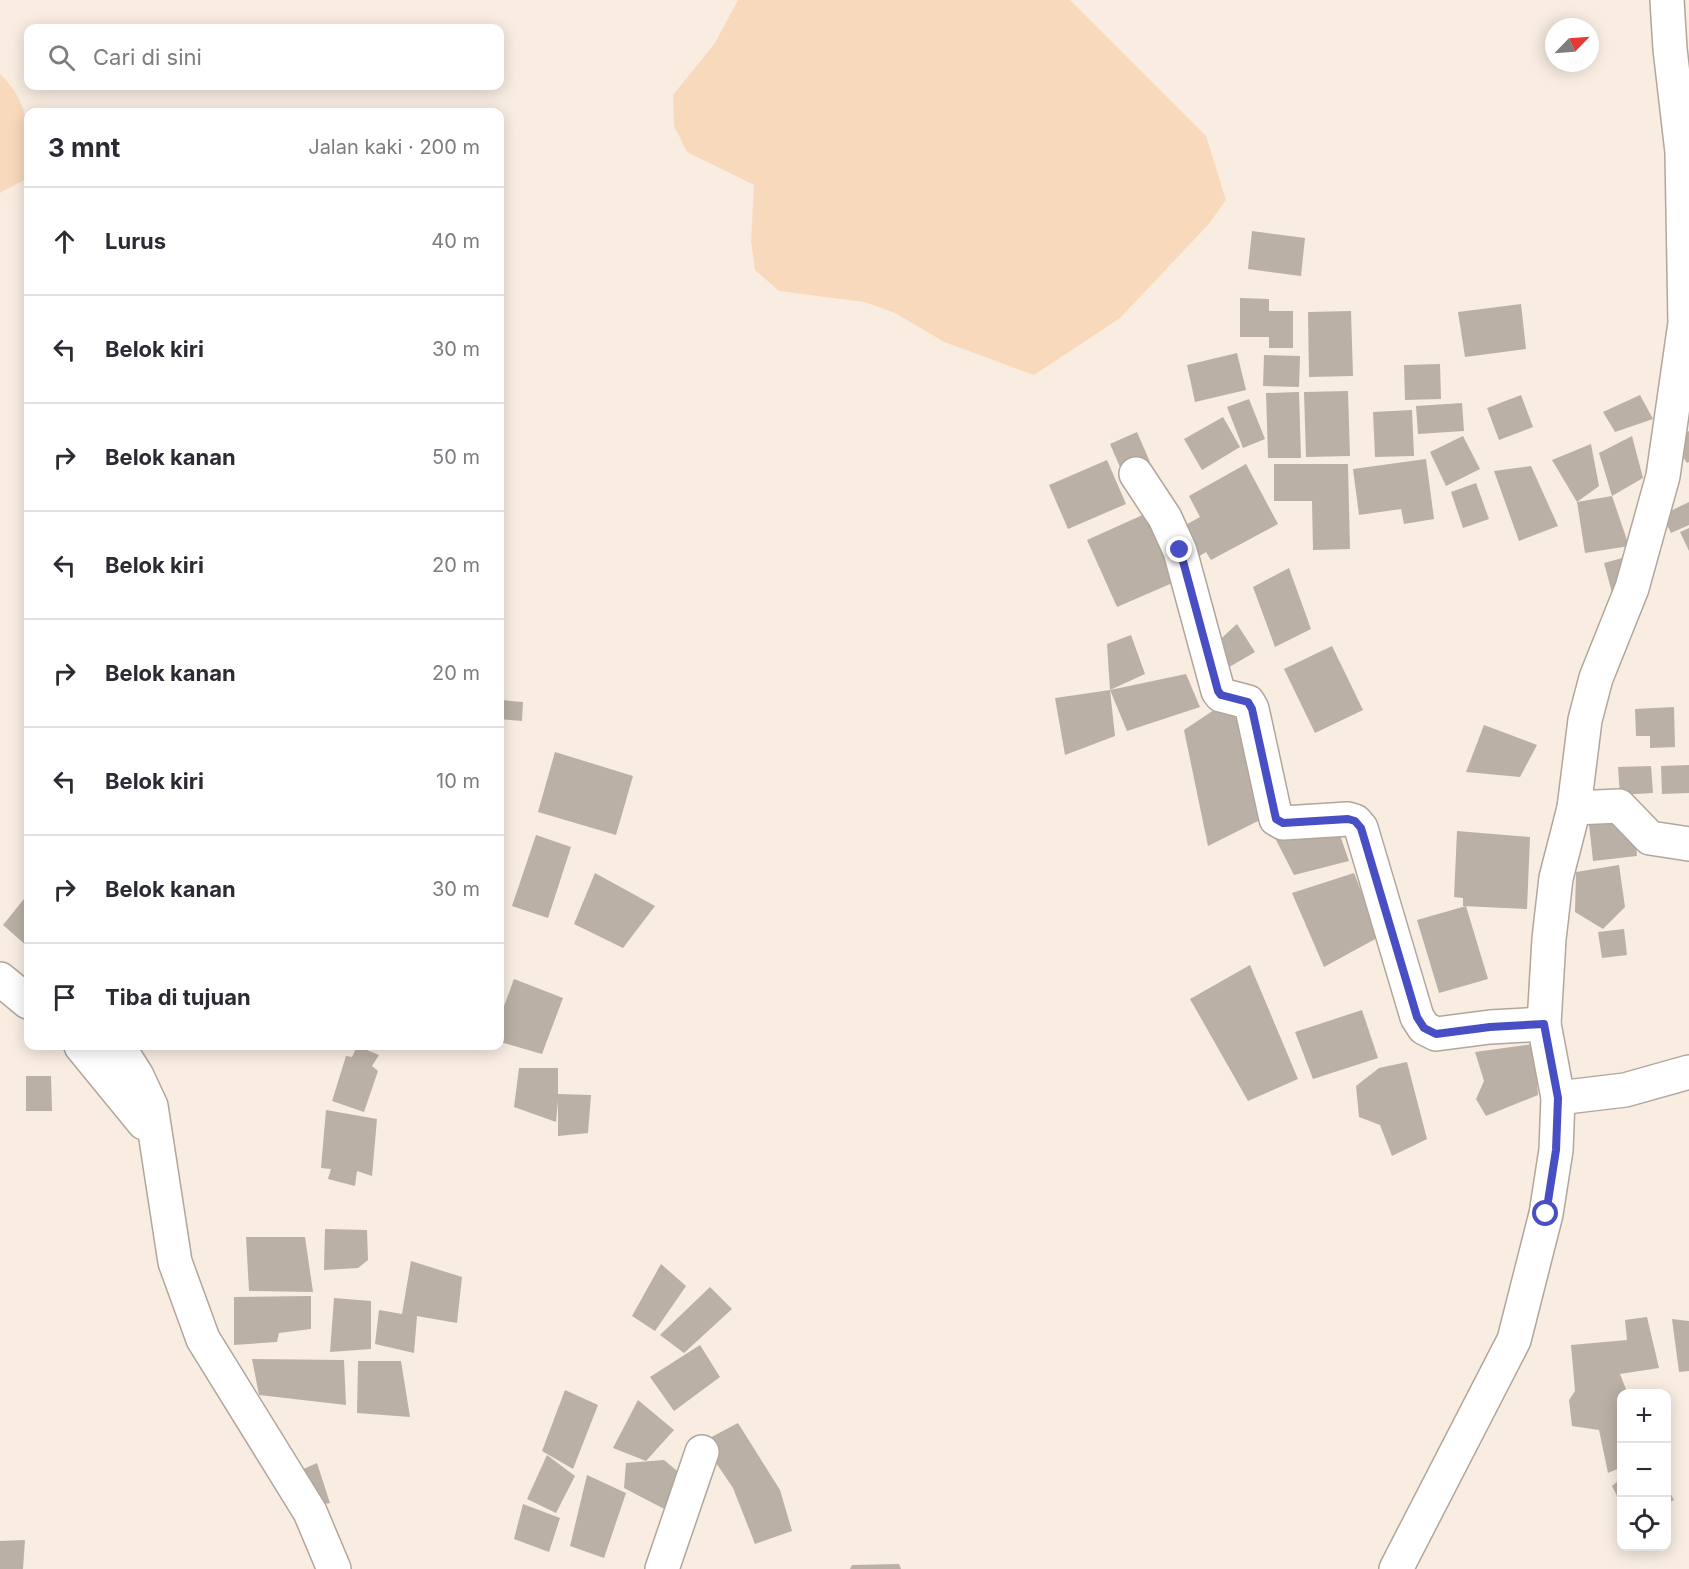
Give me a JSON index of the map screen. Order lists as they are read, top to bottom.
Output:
{
  "north": "top right",
  "page": {
    "search": "Cari di sini",
    "heading": ["3 mnt", "Jalan kaki · 200 m"],
    "list": [
      ["Lurus", "40 m"],
      ["Belok kiri", "30 m"],
      ["Belok kanan", "50 m"],
      ["Belok kiri", "20 m"],
      ["Belok kanan", "20 m"],
      ["Belok kiri", "10 m"],
      ["Belok kanan", "30 m"],
      "Tiba di tujuan"
    ],
    "map_buttons": ["+", "−"]
  }
}
